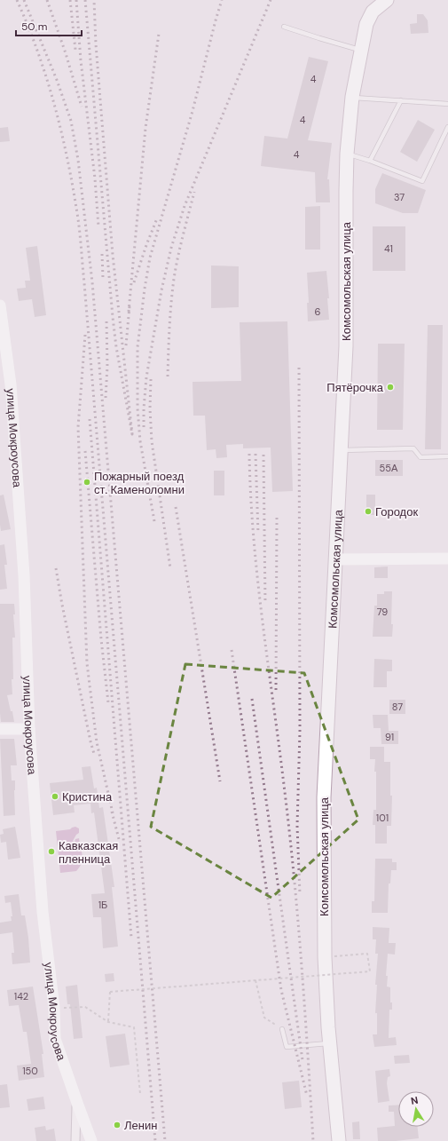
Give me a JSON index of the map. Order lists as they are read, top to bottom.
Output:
{
  "streets": {
    "main road": ["Комсомольская улица"],
    "street": ["улица Мокроусова"]
  },
  "places": [
    "Пятёрочка",
    "Пожарный поезд ст. Каменоломни",
    "Городок",
    "Кристина",
    "Кавказская пленница",
    "Ленин"
  ],
  "house_numbers": [
    "4",
    "4",
    "4",
    "37",
    "41",
    "6",
    "55А",
    "79",
    "87",
    "91",
    "101",
    "1Б",
    "142",
    "150"
  ],
  "scale_bar": "50 m",
  "north": "top"
}
